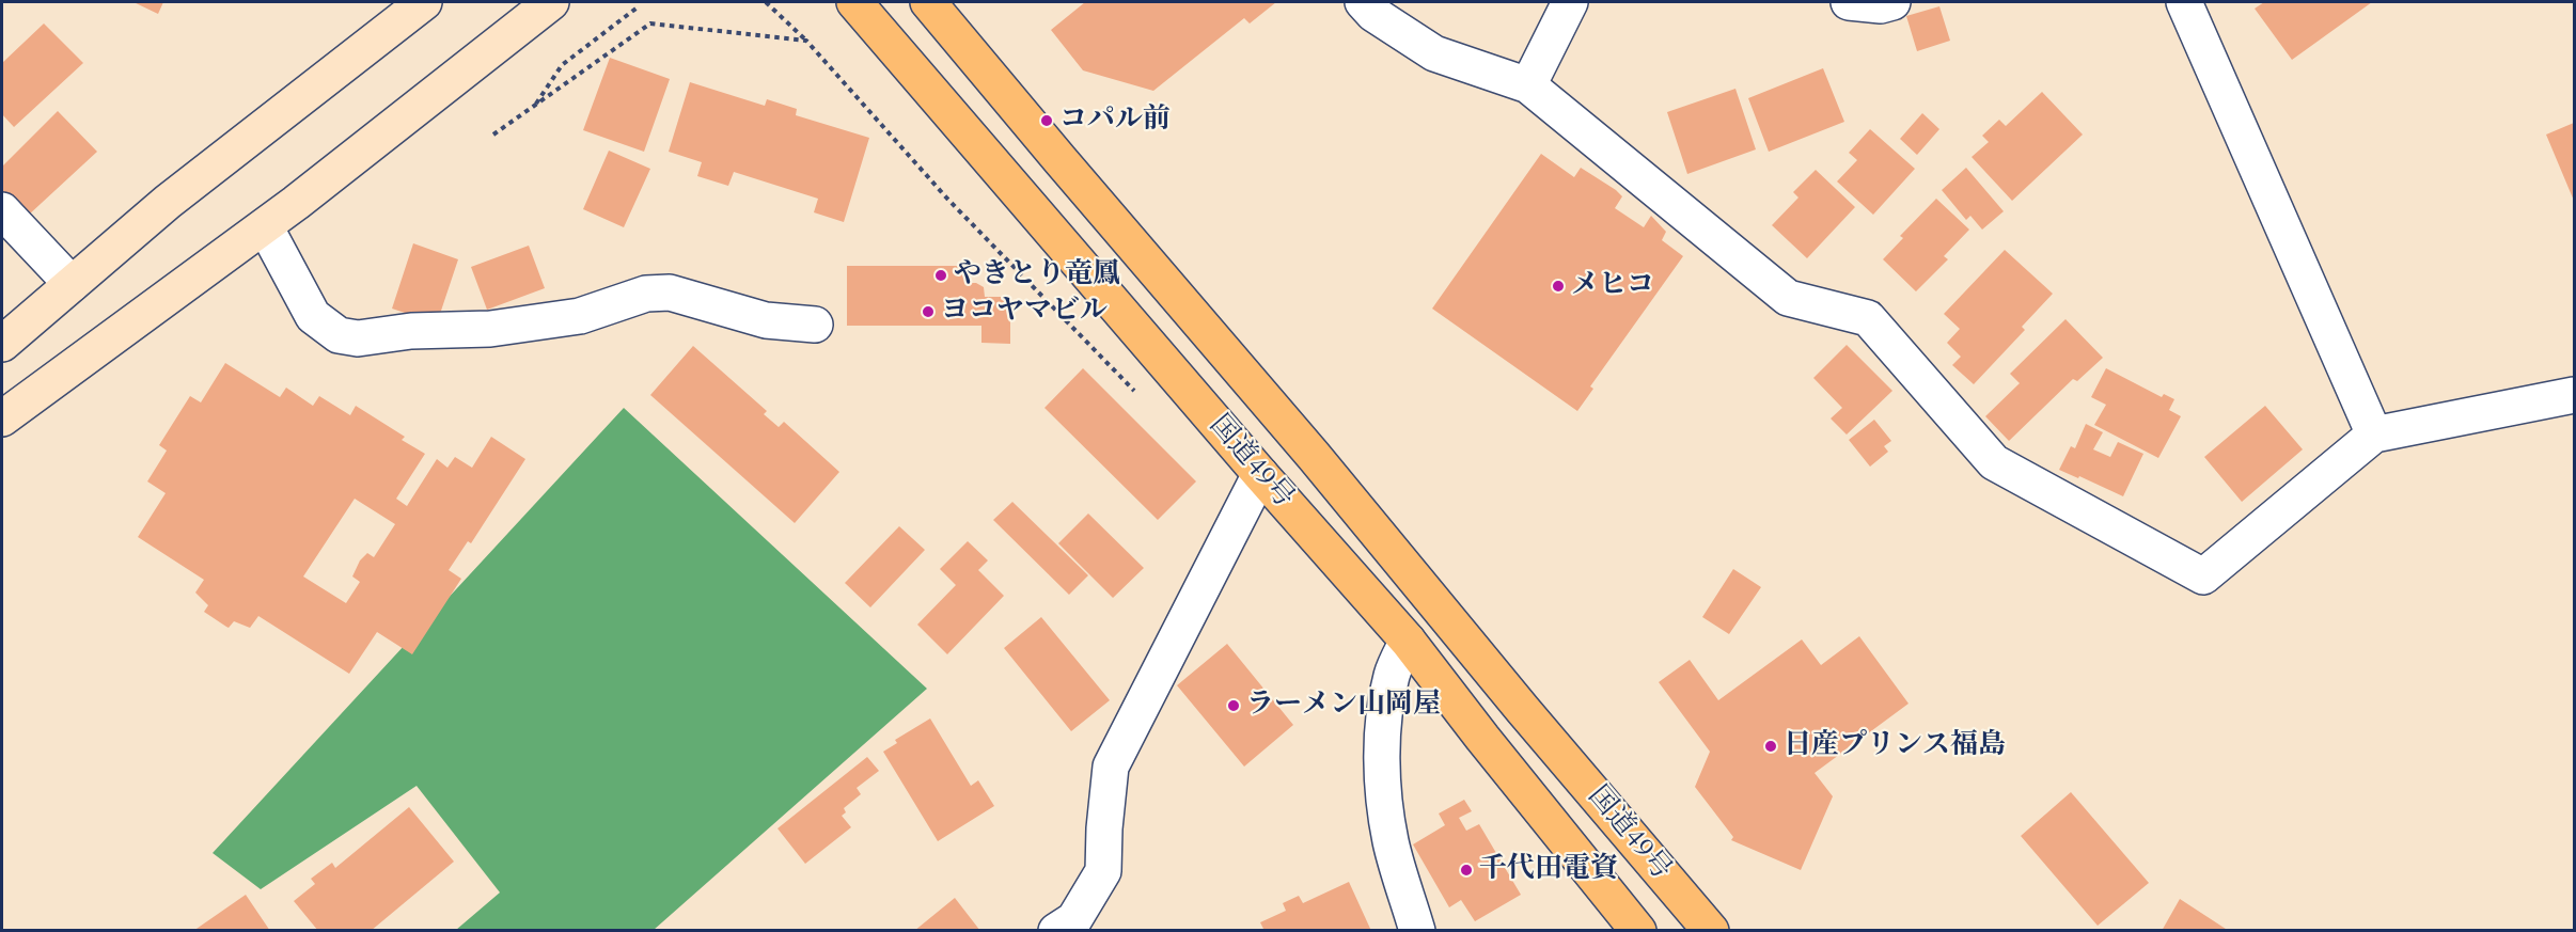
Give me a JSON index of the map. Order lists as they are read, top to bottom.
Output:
{
  "streets": {
    "highway": ["国道49号"]
  },
  "places": [
    "コパル前",
    "やきとり竜鳳",
    "メヒコ",
    "ヨコヤマビル",
    "ラーメン山岡屋",
    "日産プリンス福島",
    "千代田電資"
  ]
}
